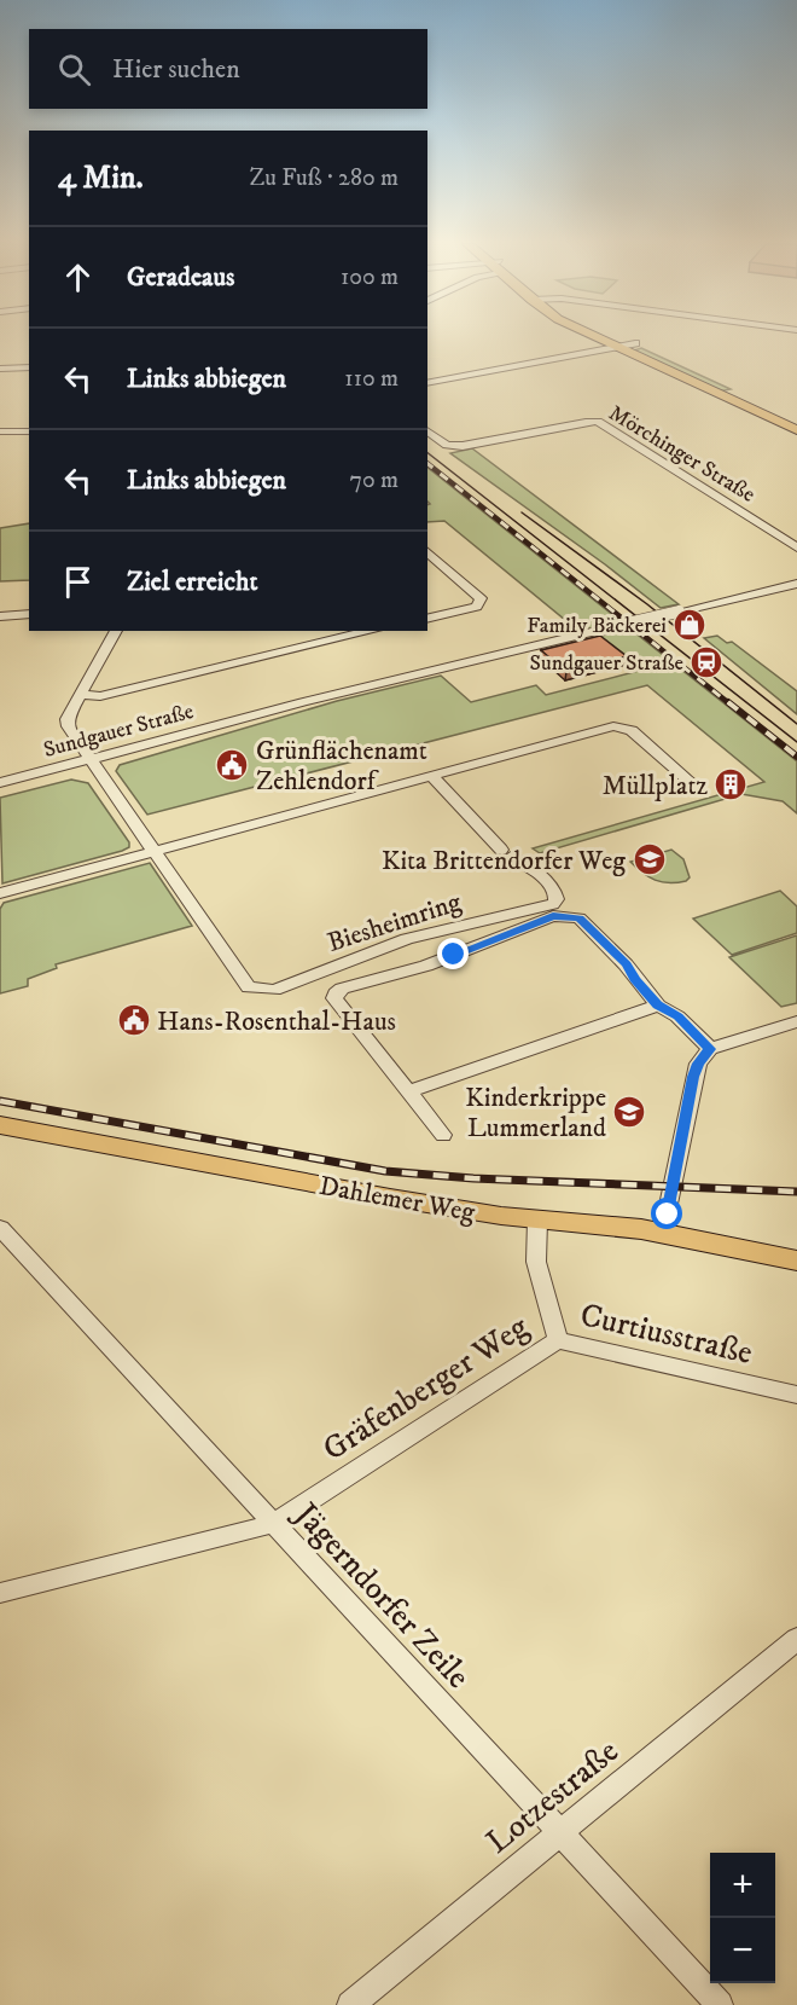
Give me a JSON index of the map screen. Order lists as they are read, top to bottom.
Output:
{
  "streets": {
    "main road": ["Dahlemer Weg"],
    "street": [
      "Mörchinger Straße",
      "Sundgauer Straße",
      "Biesheimring",
      "Curtiusstraße",
      "Gräfenberger Weg",
      "Jägerndorfer Zeile",
      "Lotzestraße"
    ]
  },
  "crossings": [
    ["Dahlemer Weg", "Curtiusstraße"],
    ["Curtiusstraße", "Gräfenberger Weg"],
    ["Gräfenberger Weg", "Jägerndorfer Zeile"],
    ["Jägerndorfer Zeile", "Lotzestraße"]
  ],
  "places": {
    "shop": ["Family Bäckerei"],
    "station": ["Sundgauer Straße"],
    "public building": ["Grünflächenamt Zehlendorf", "Hans-Rosenthal-Haus"],
    "building": ["Müllplatz"],
    "school or university": ["Kita Brittendorfer Weg", "Kinderkrippe Lummerland"]
  },
  "page": {
    "search": "Hier suchen",
    "heading": ["4 Min.", "Zu Fuß · 280 m"],
    "list": [
      ["Geradeaus", "100 m"],
      ["Links abbiegen", "110 m"],
      ["Links abbiegen", "70 m"],
      "Ziel erreicht"
    ],
    "map_buttons": ["+", "−"]
  }
}
